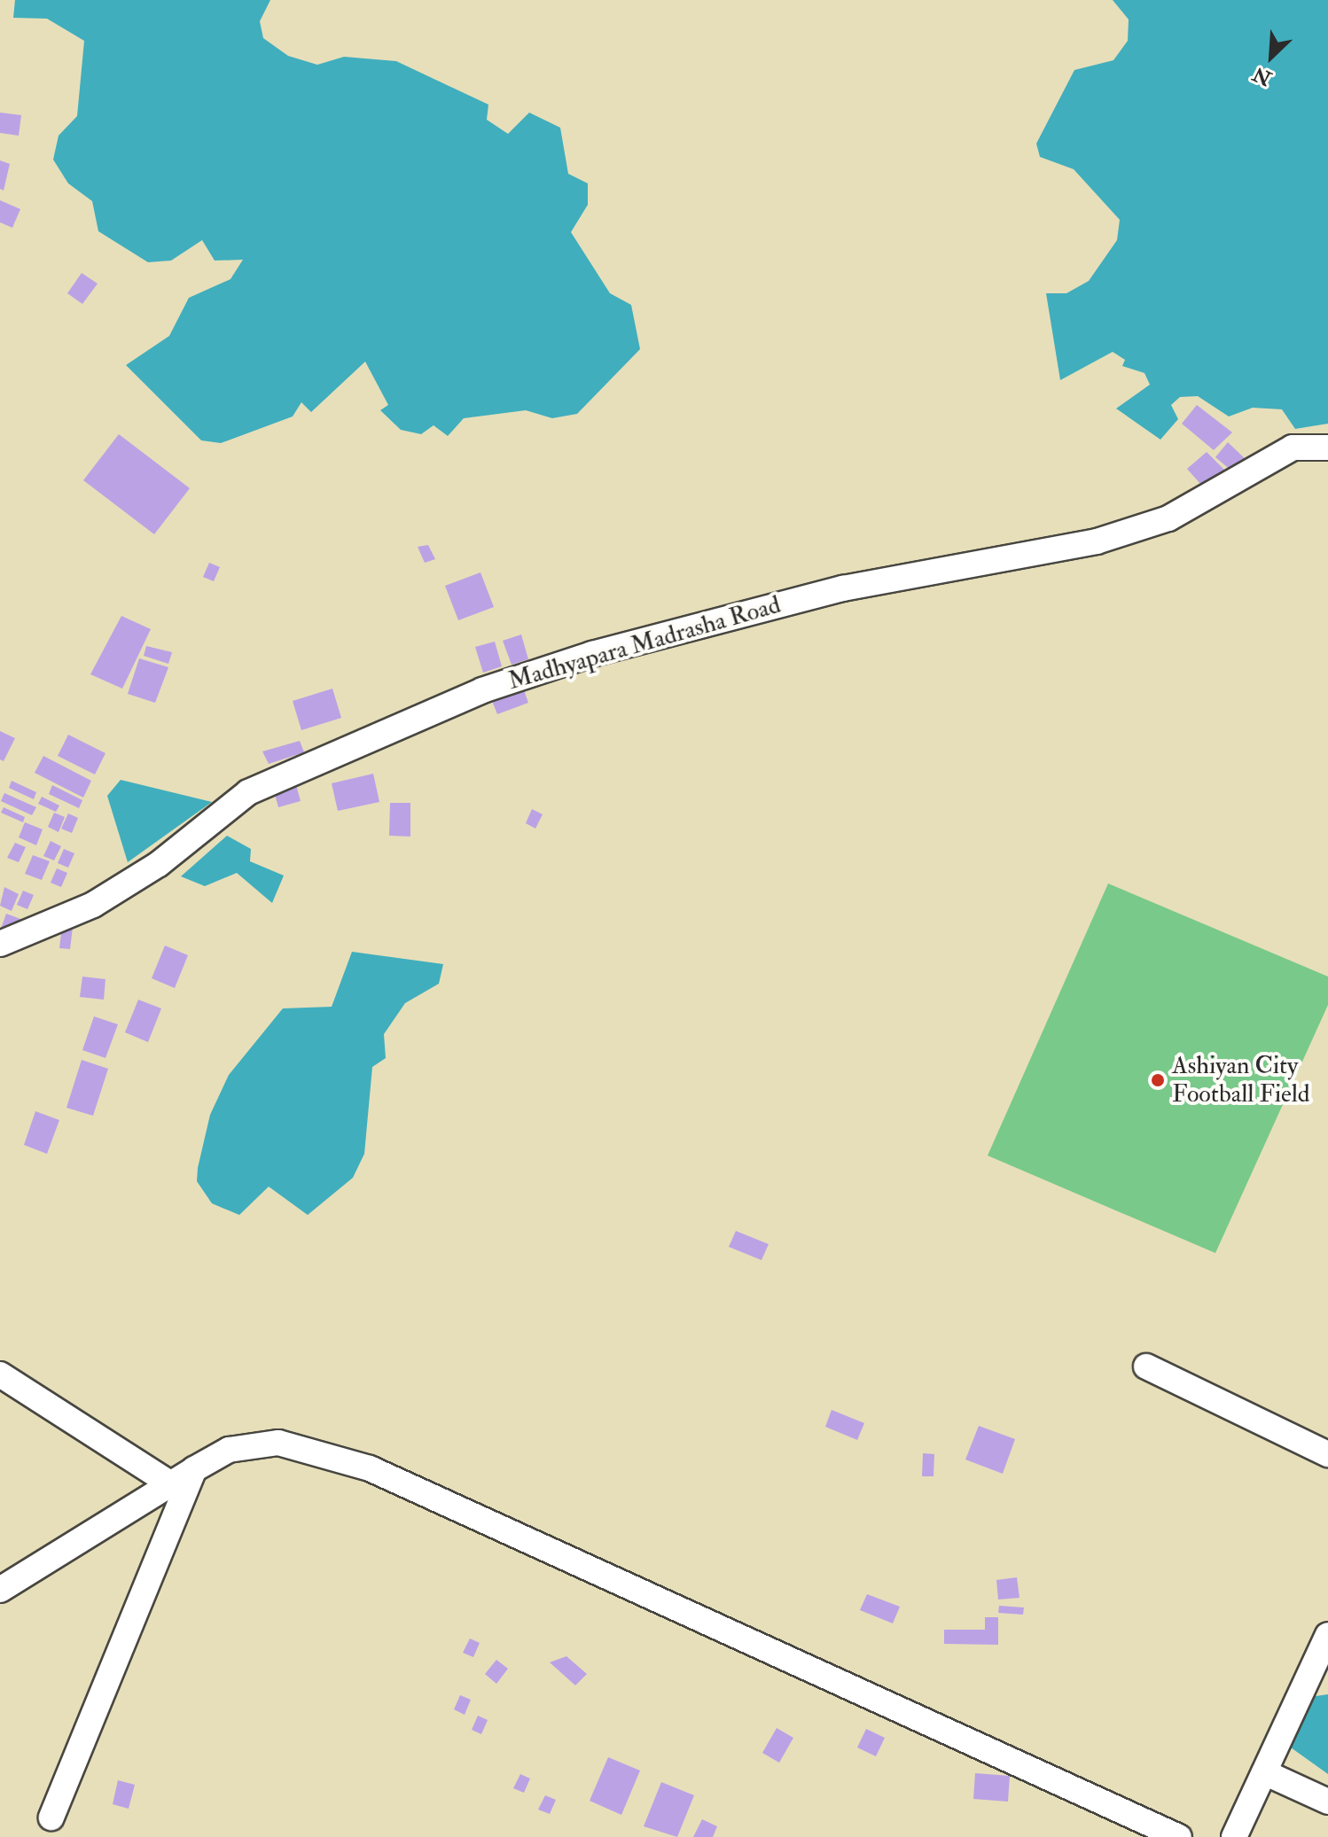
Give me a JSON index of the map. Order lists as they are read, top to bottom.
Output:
{
  "streets": {
    "street": ["Madhyapara Madrasha Road"]
  },
  "places": ["Ashiyan City Football Field"],
  "north": "bottom left"
}
